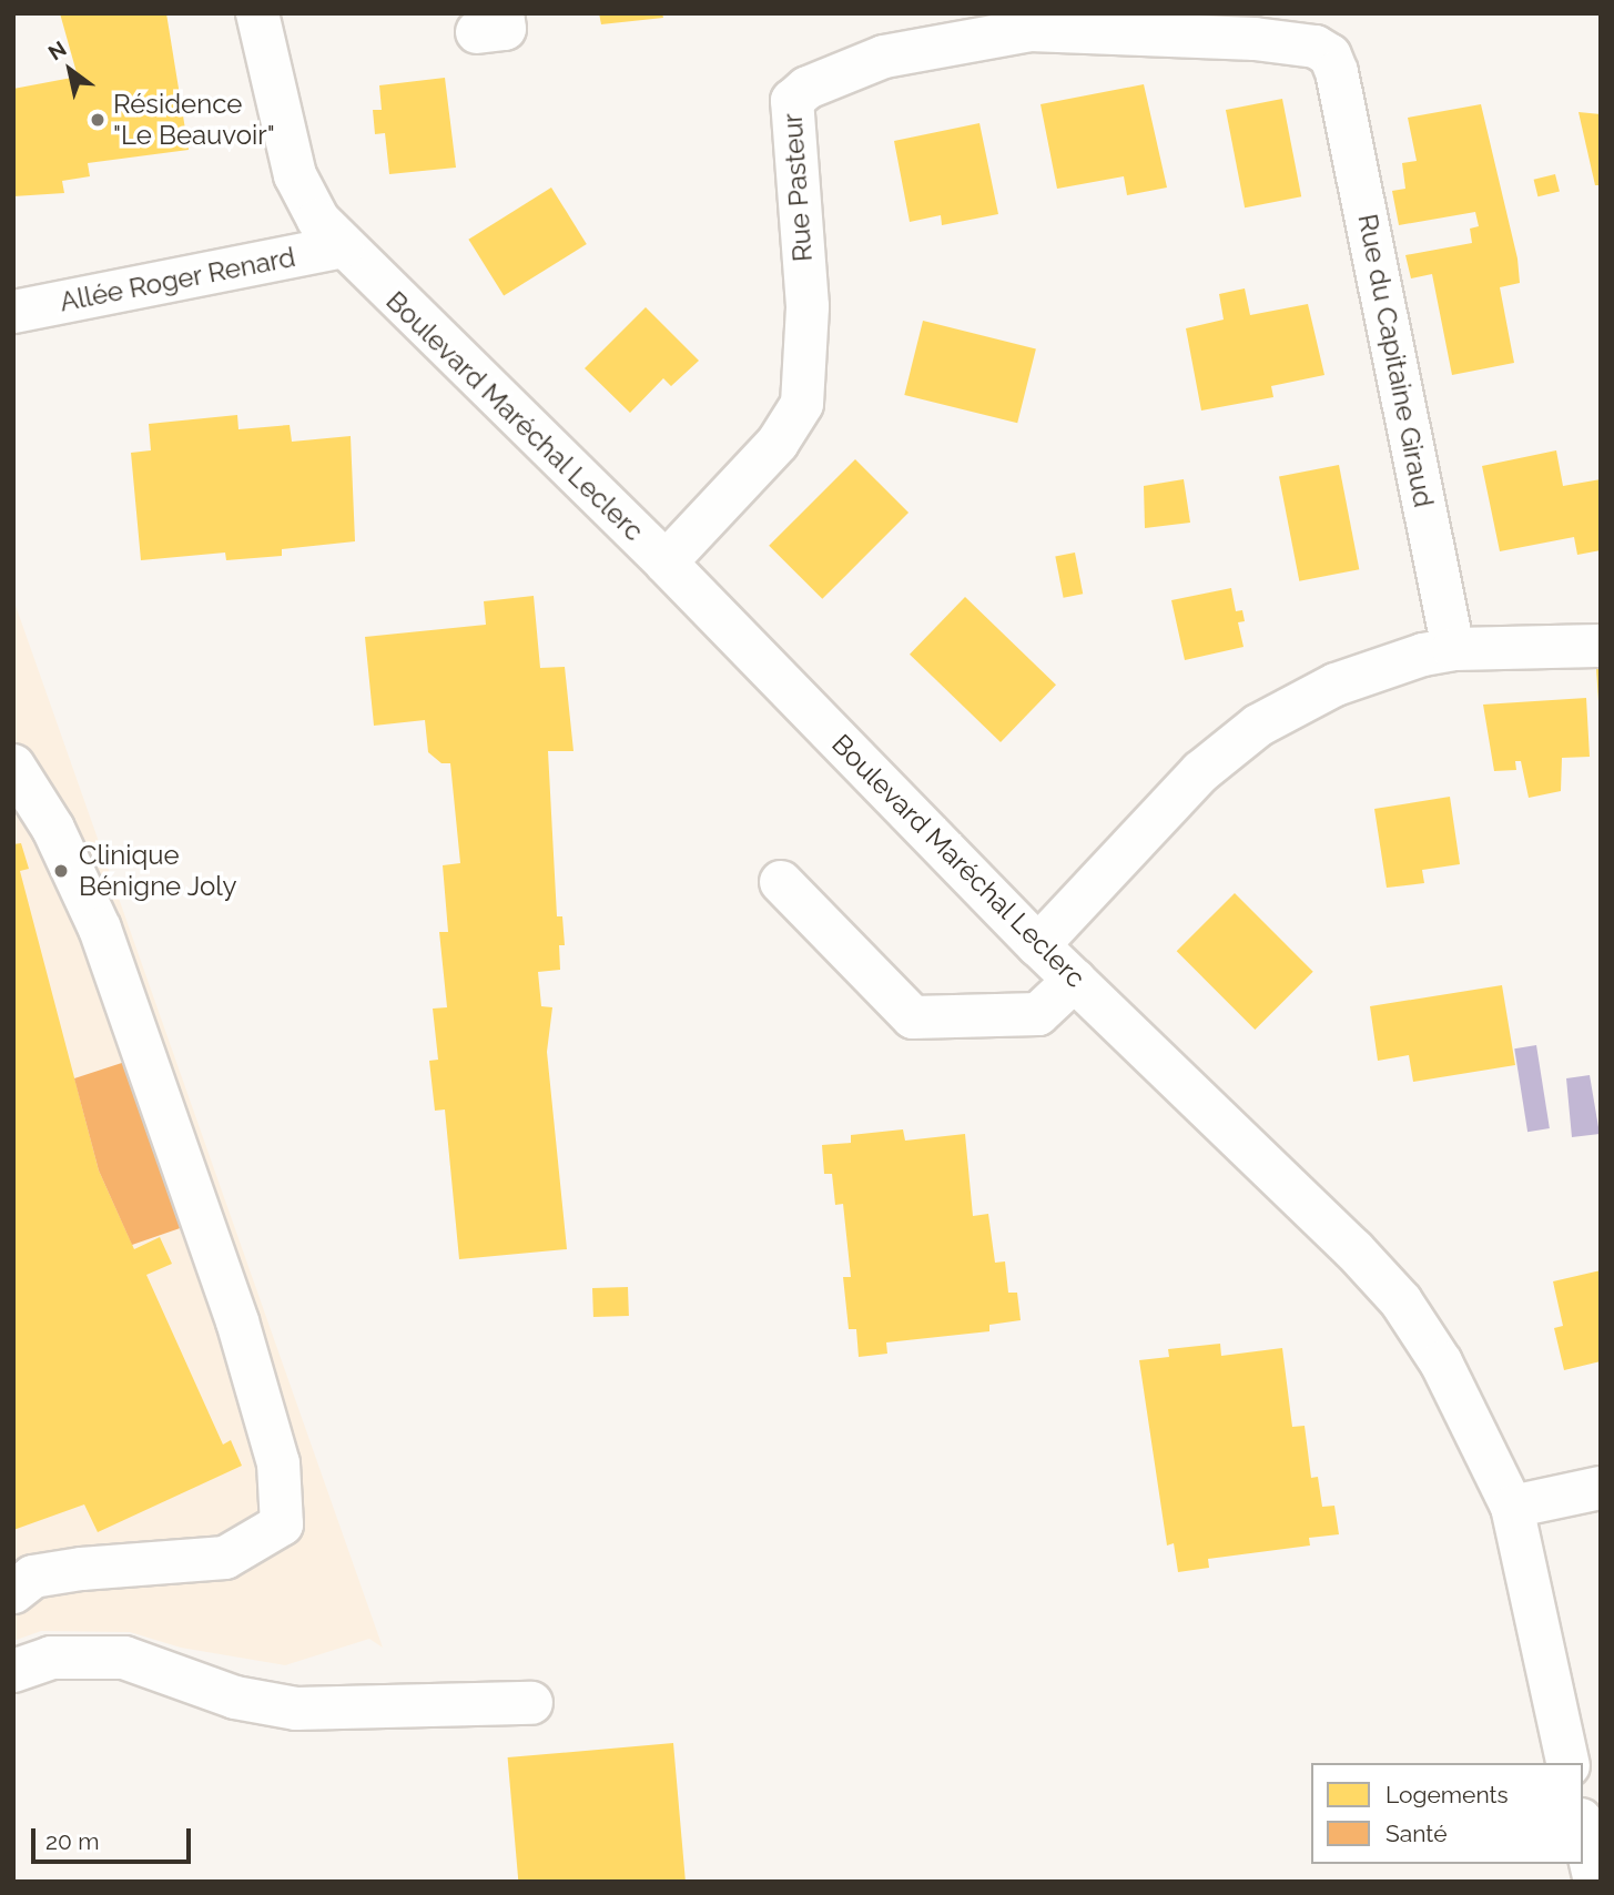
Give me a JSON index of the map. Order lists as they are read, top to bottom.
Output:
{
  "streets": {
    "street": [
      "Rue Pasteur",
      "Allée Roger Renard",
      "Rue du Capitaine Giraud",
      "Boulevard Maréchal Leclerc"
    ]
  },
  "crossings": [
    ["Rue Pasteur", "Rue du Capitaine Giraud"],
    ["Rue Pasteur", "Boulevard Maréchal Leclerc"],
    ["Allée Roger Renard", "Boulevard Maréchal Leclerc"]
  ],
  "places": ["Résidence \"Le Beauvoir\"", "Clinique Bénigne Joly"],
  "legend": ["Logements", "Santé"],
  "scale_bar": "20 m",
  "north": "top left"
}
